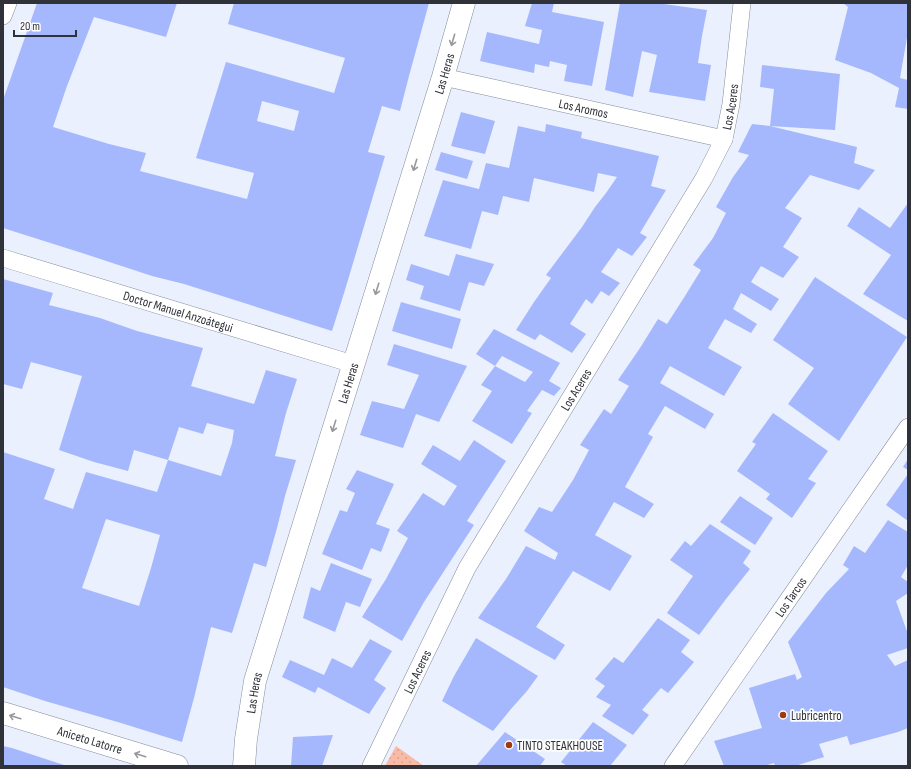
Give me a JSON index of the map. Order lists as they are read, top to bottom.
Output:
{
  "streets": {
    "street": [
      "Las Heras",
      "Los Aceres",
      "Los Aromos",
      "Doctor Manuel Anzoátegui",
      "Los Tarcos",
      "Aniceto Latorre"
    ]
  },
  "crossings": [
    ["Las Heras", "Los Aromos"],
    ["Las Heras", "Doctor Manuel Anzoátegui"],
    ["Los Aceres", "Los Aromos"]
  ],
  "one_way": ["Las Heras", "Aniceto Latorre"],
  "places": ["Lubricentro", "TINTO STEAKHOUSE"],
  "scale_bar": "20 m"
}
